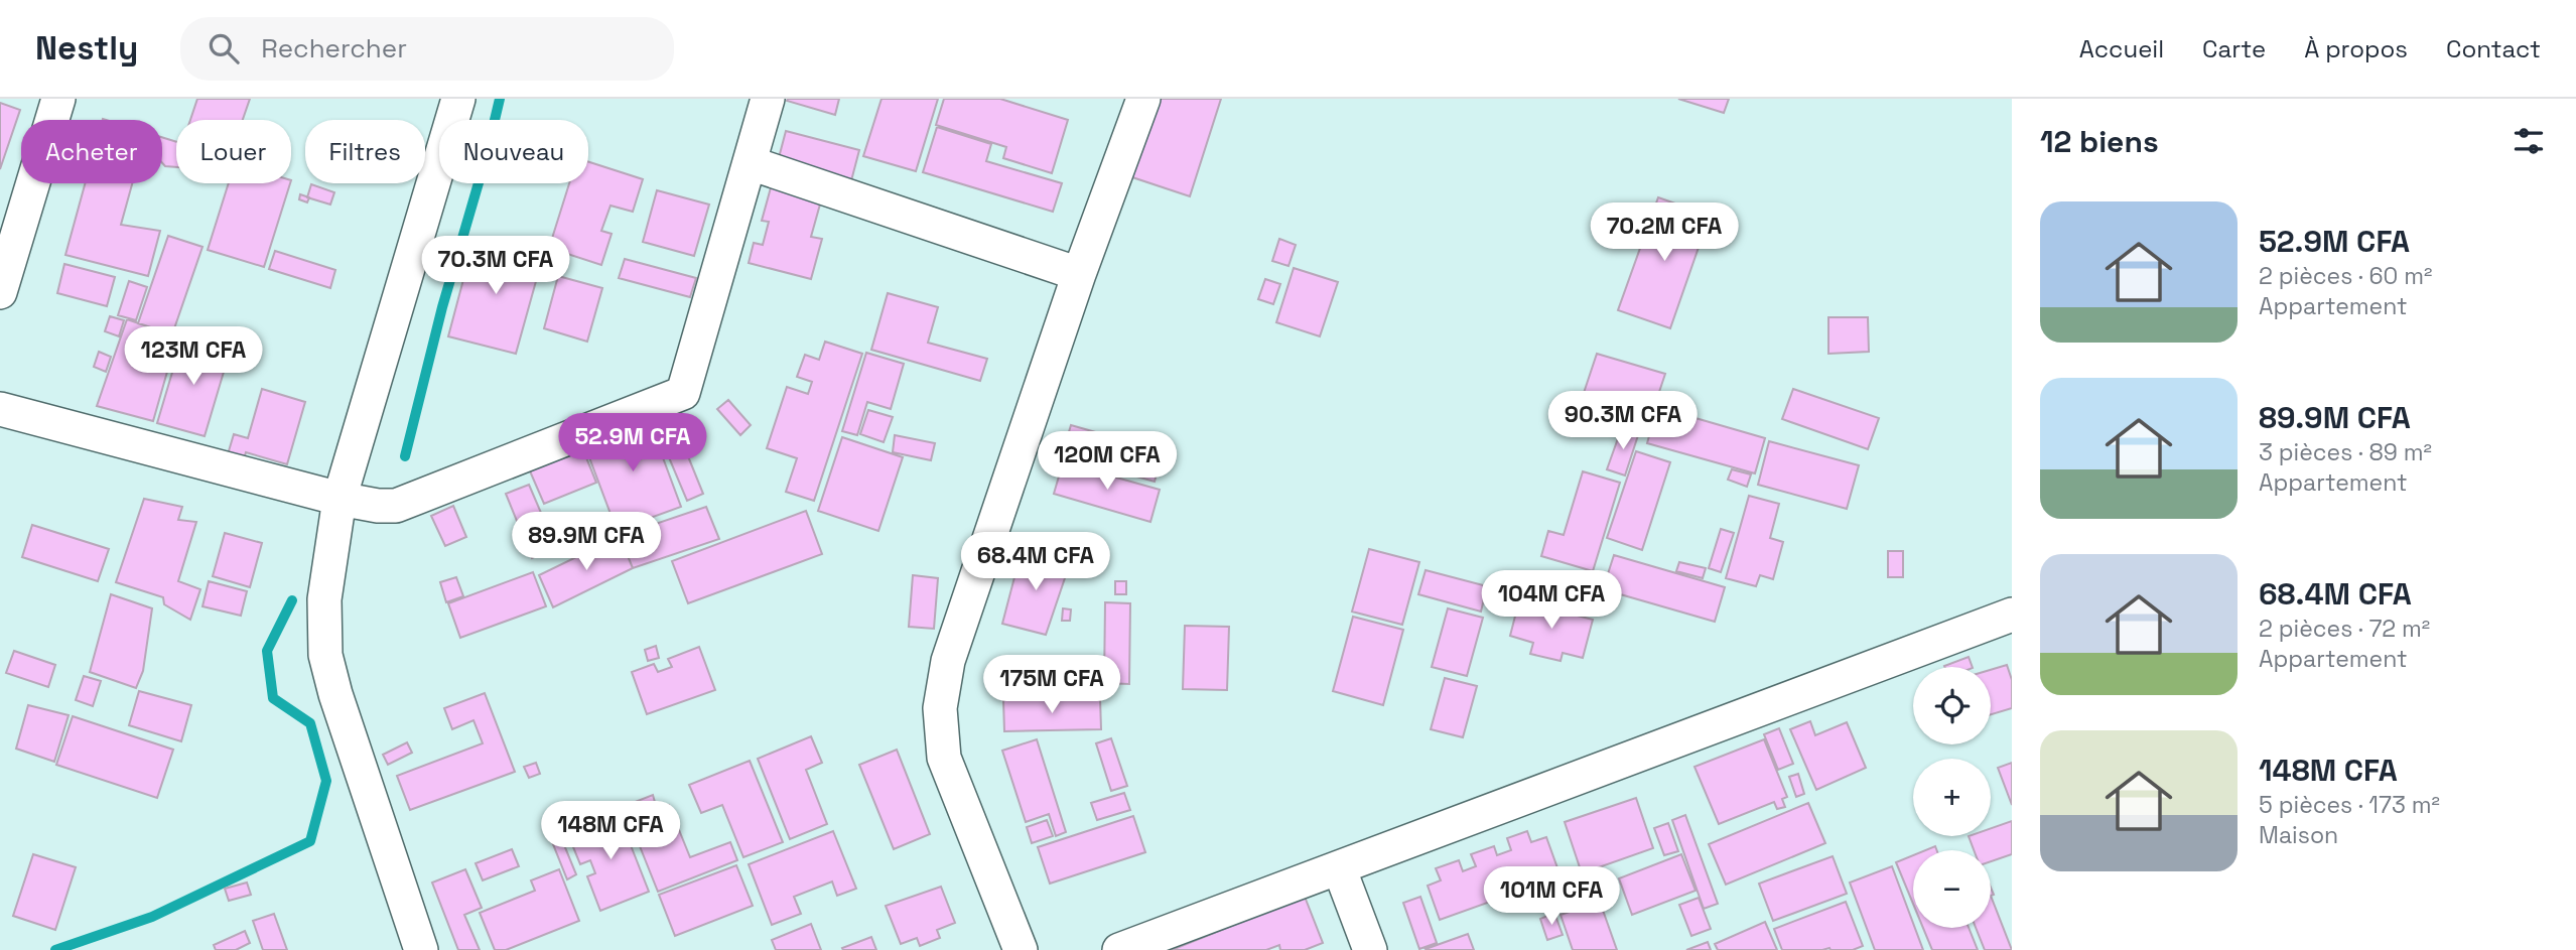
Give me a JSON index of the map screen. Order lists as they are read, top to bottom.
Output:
{
  "page": {
    "header": "Nestly",
    "search": "Rechercher",
    "nav": [
      "Accueil",
      "Carte",
      "À propos",
      "Contact"
    ],
    "heading": "12 biens",
    "chip": [
      "Acheter",
      "Louer",
      "Filtres",
      "Nouveau"
    ],
    "list": [
      {
        "name": "52.9M CFA",
        "note": "2 pièces · 60 m² · Appartement"
      },
      {
        "name": "89.9M CFA",
        "note": "3 pièces · 89 m² · Appartement"
      },
      {
        "name": "68.4M CFA",
        "note": "2 pièces · 72 m² · Appartement"
      },
      {
        "name": "148M CFA",
        "note": "5 pièces · 173 m² · Maison"
      }
    ],
    "price": [
      "70.2M CFA",
      "70.3M CFA",
      "123M CFA",
      "90.3M CFA",
      "52.9M CFA",
      "120M CFA",
      "89.9M CFA",
      "68.4M CFA",
      "104M CFA",
      "175M CFA",
      "148M CFA",
      "101M CFA"
    ],
    "map_buttons": ["+", "−"]
  }
}
